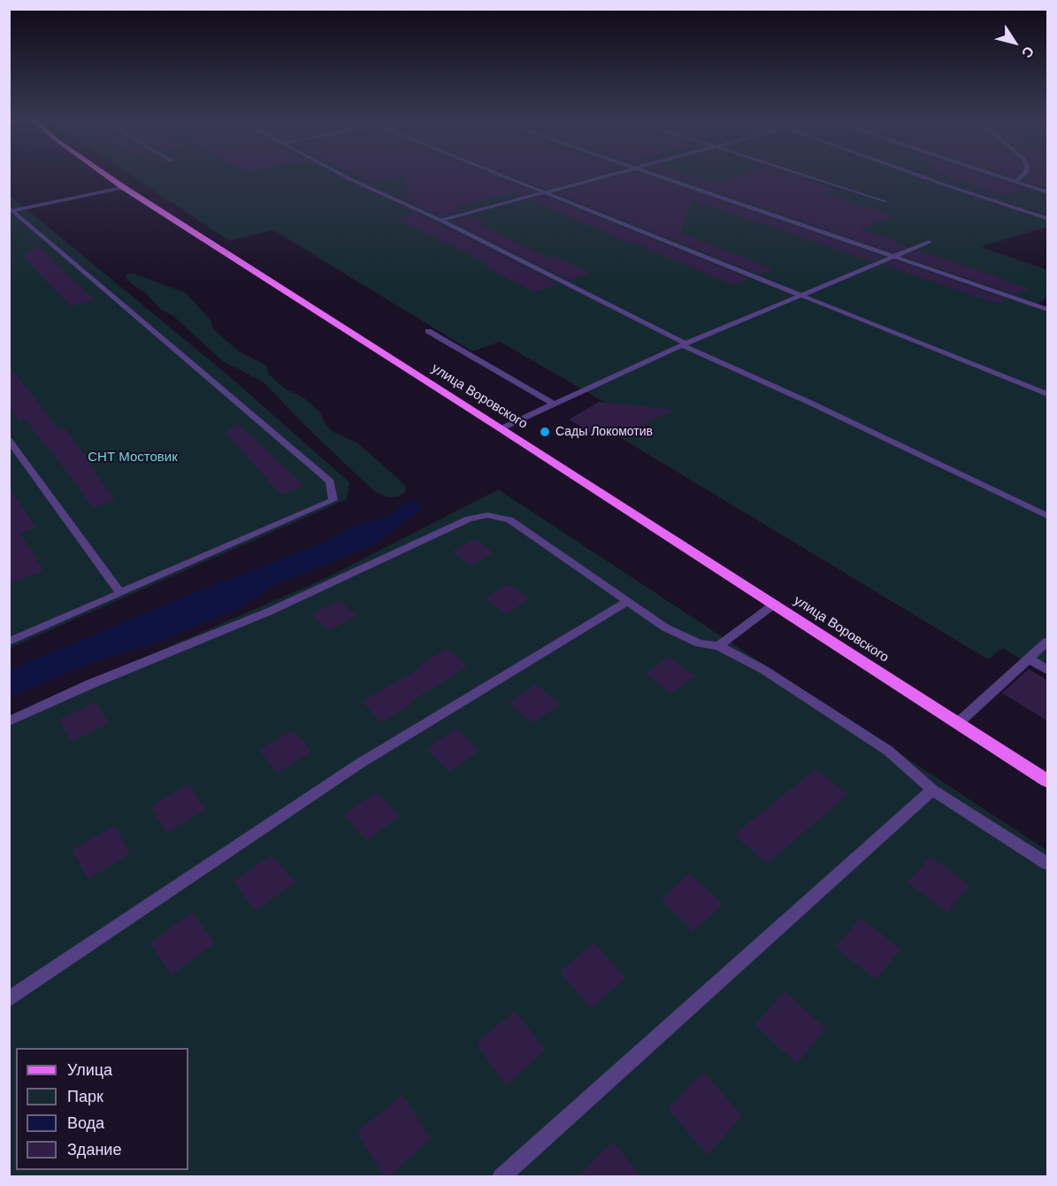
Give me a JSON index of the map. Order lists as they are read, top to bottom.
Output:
{
  "streets": {
    "main road": ["улица Воровского"]
  },
  "parks": ["СНТ Мостовик"],
  "places": ["Сады Локомотив"],
  "legend": [
    "Улица",
    "Парк",
    "Вода",
    "Здание"
  ],
  "north": "bottom right"
}
